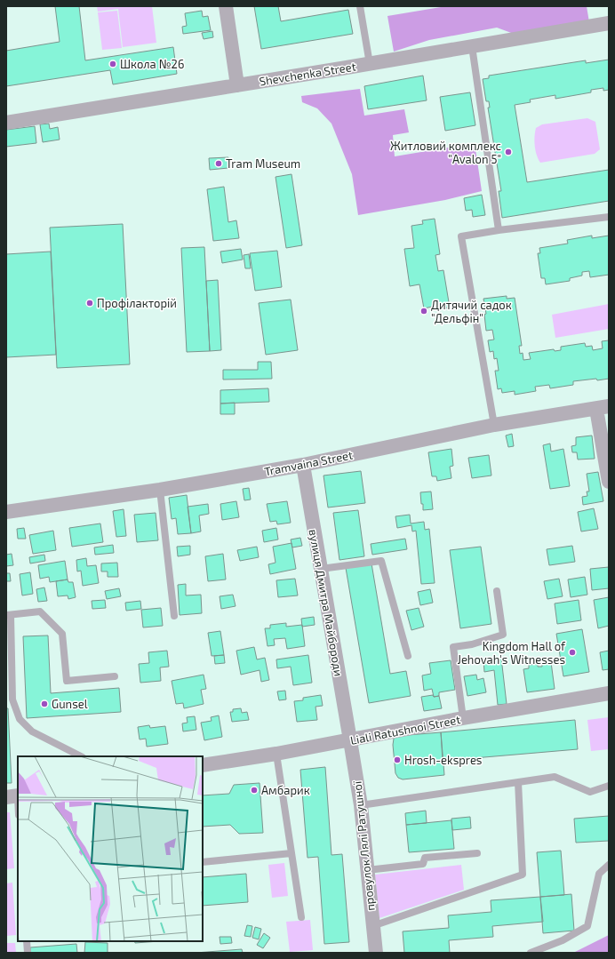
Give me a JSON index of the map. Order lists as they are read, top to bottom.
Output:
{
  "streets": {
    "street": [
      "Shevchenka Street",
      "Tramvaina Street",
      "вулиця Дмитра Майбороди",
      "Liali Ratushnoi Street",
      "провулок Лялі Ратушної"
    ]
  },
  "crossings": [
    ["Tramvaina Street", "вулиця Дмитра Майбороди"],
    ["вулиця Дмитра Майбороди", "Liali Ratushnoi Street"],
    ["вулиця Дмитра Майбороди", "провулок Лялі Ратушної"],
    ["Liali Ratushnoi Street", "провулок Лялі Ратушної"]
  ],
  "places": [
    "Школа №26",
    "Житловий комплекс \"Avalon 5\"",
    "Tram Museum",
    "Профілакторій",
    "Дитячий садок \"Дельфін\"",
    "Kingdom Hall of Jehovah's Witnesses",
    "Gunsel",
    "Hrosh-ekspres",
    "Амбарик"
  ]
}
